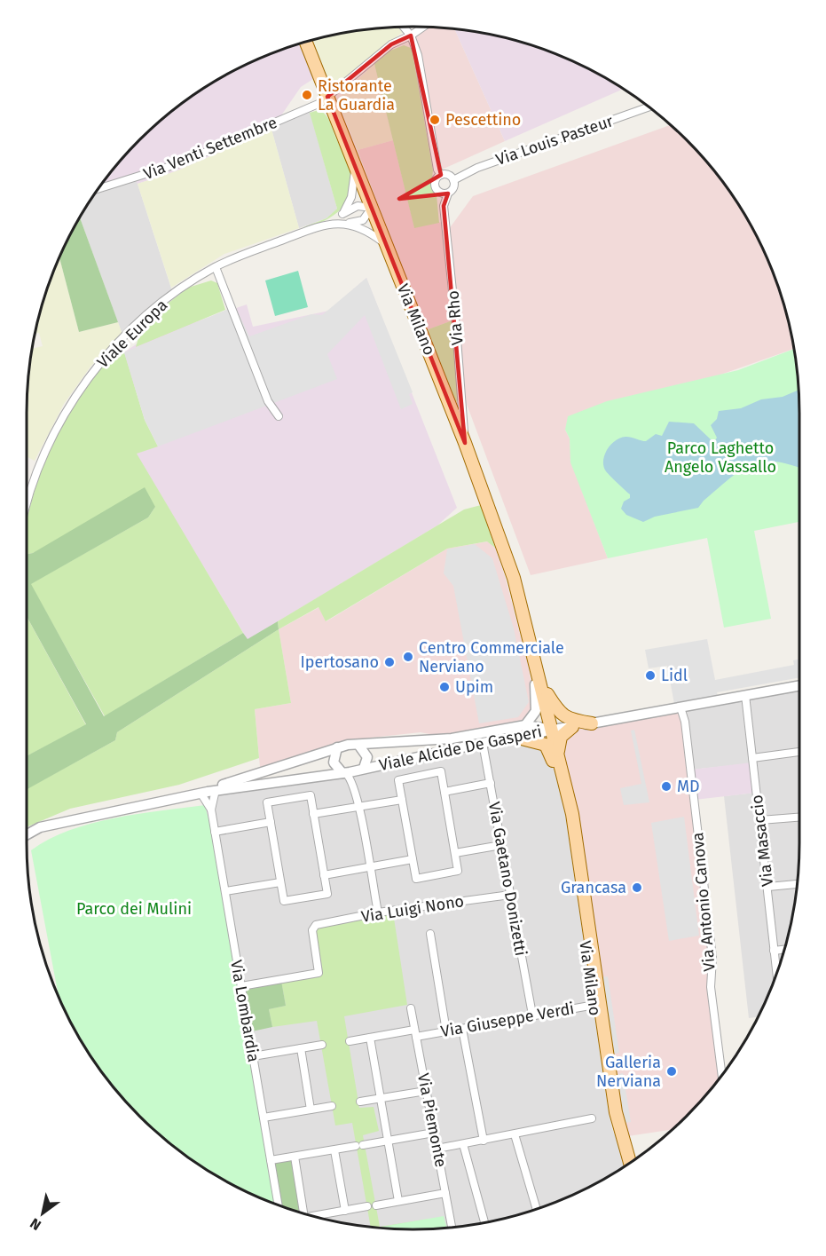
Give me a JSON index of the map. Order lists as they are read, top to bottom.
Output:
{
  "streets": {
    "main road": ["Via Milano"],
    "street": [
      "Via Louis Pasteur",
      "Via Venti Settembre",
      "Via Rho",
      "Viale Europa",
      "Viale Alcide De Gasperi",
      "Via Masaccio",
      "Via Gaetano Donizetti",
      "Via Antonio Canova",
      "Via Luigi Nono",
      "Via Lombardia",
      "Via Giuseppe Verdi",
      "Via Piemonte"
    ]
  },
  "crossings": [
    ["Via Louis Pasteur", "Via Rho"],
    ["Via Venti Settembre", "Via Milano"],
    ["Via Rho", "Via Milano"],
    ["Via Milano", "Viale Europa"],
    ["Via Milano", "Viale Alcide De Gasperi"],
    ["Via Milano", "Via Giuseppe Verdi"],
    ["Viale Alcide De Gasperi", "Via Gaetano Donizetti"],
    ["Viale Alcide De Gasperi", "Via Lombardia"],
    ["Via Gaetano Donizetti", "Via Luigi Nono"],
    ["Via Gaetano Donizetti", "Via Giuseppe Verdi"],
    ["Via Luigi Nono", "Via Lombardia"],
    ["Via Giuseppe Verdi", "Via Piemonte"]
  ],
  "parks": ["Parco Laghetto Angelo Vassallo", "Parco dei Mulini"],
  "places": [
    "Ristorante La Guardia",
    "Pescettino",
    "Centro Commerciale Nerviano",
    "Ipertosano",
    "Lidl",
    "Upim",
    "MD",
    "Grancasa",
    "Galleria Nerviana"
  ],
  "north": "bottom left"
}
